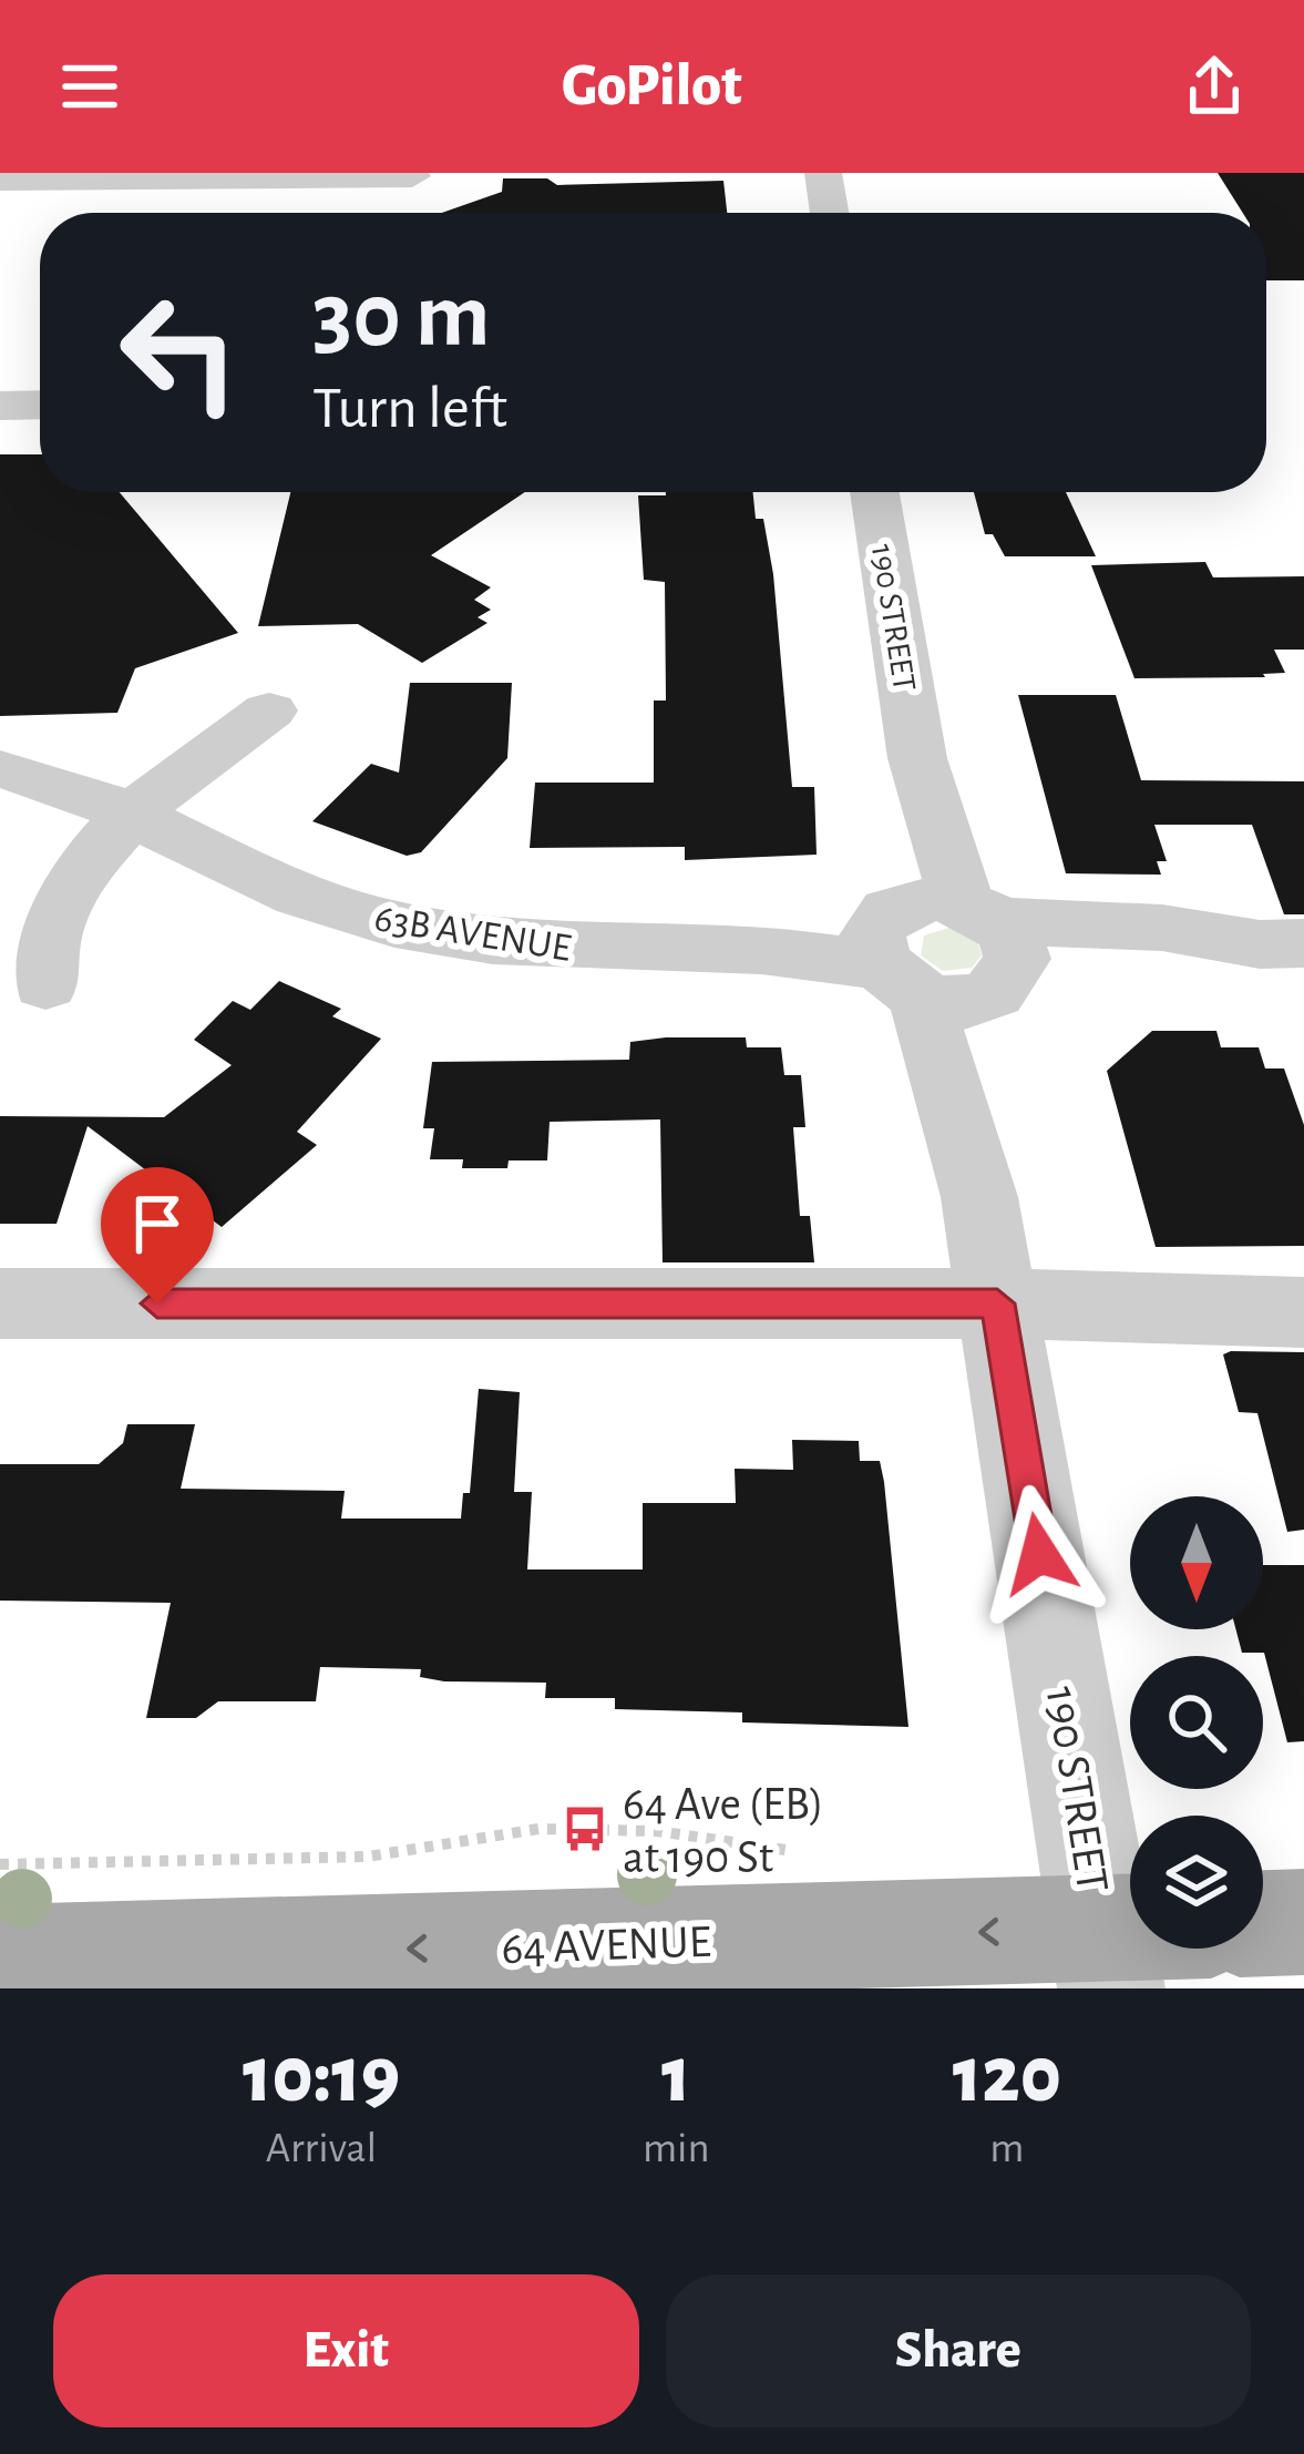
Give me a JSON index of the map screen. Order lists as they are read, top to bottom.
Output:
{
  "streets": {
    "main road": ["64 AVENUE"],
    "street": ["190 STREET", "63B AVENUE"]
  },
  "crossings": [
    ["190 STREET", "63B AVENUE"],
    ["190 STREET", "64 AVENUE"]
  ],
  "one_way": ["64 AVENUE"],
  "places": {
    "bus stop": ["64 Ave (EB) at 190 St"]
  },
  "north": "bottom",
  "page": {
    "header": "GoPilot",
    "turn": ["30 m", "Turn left"],
    "eta": [
      "10:19",
      "Arrival",
      "1",
      "min",
      "120",
      "m"
    ],
    "buttons": ["Exit", "Share"]
  }
}
